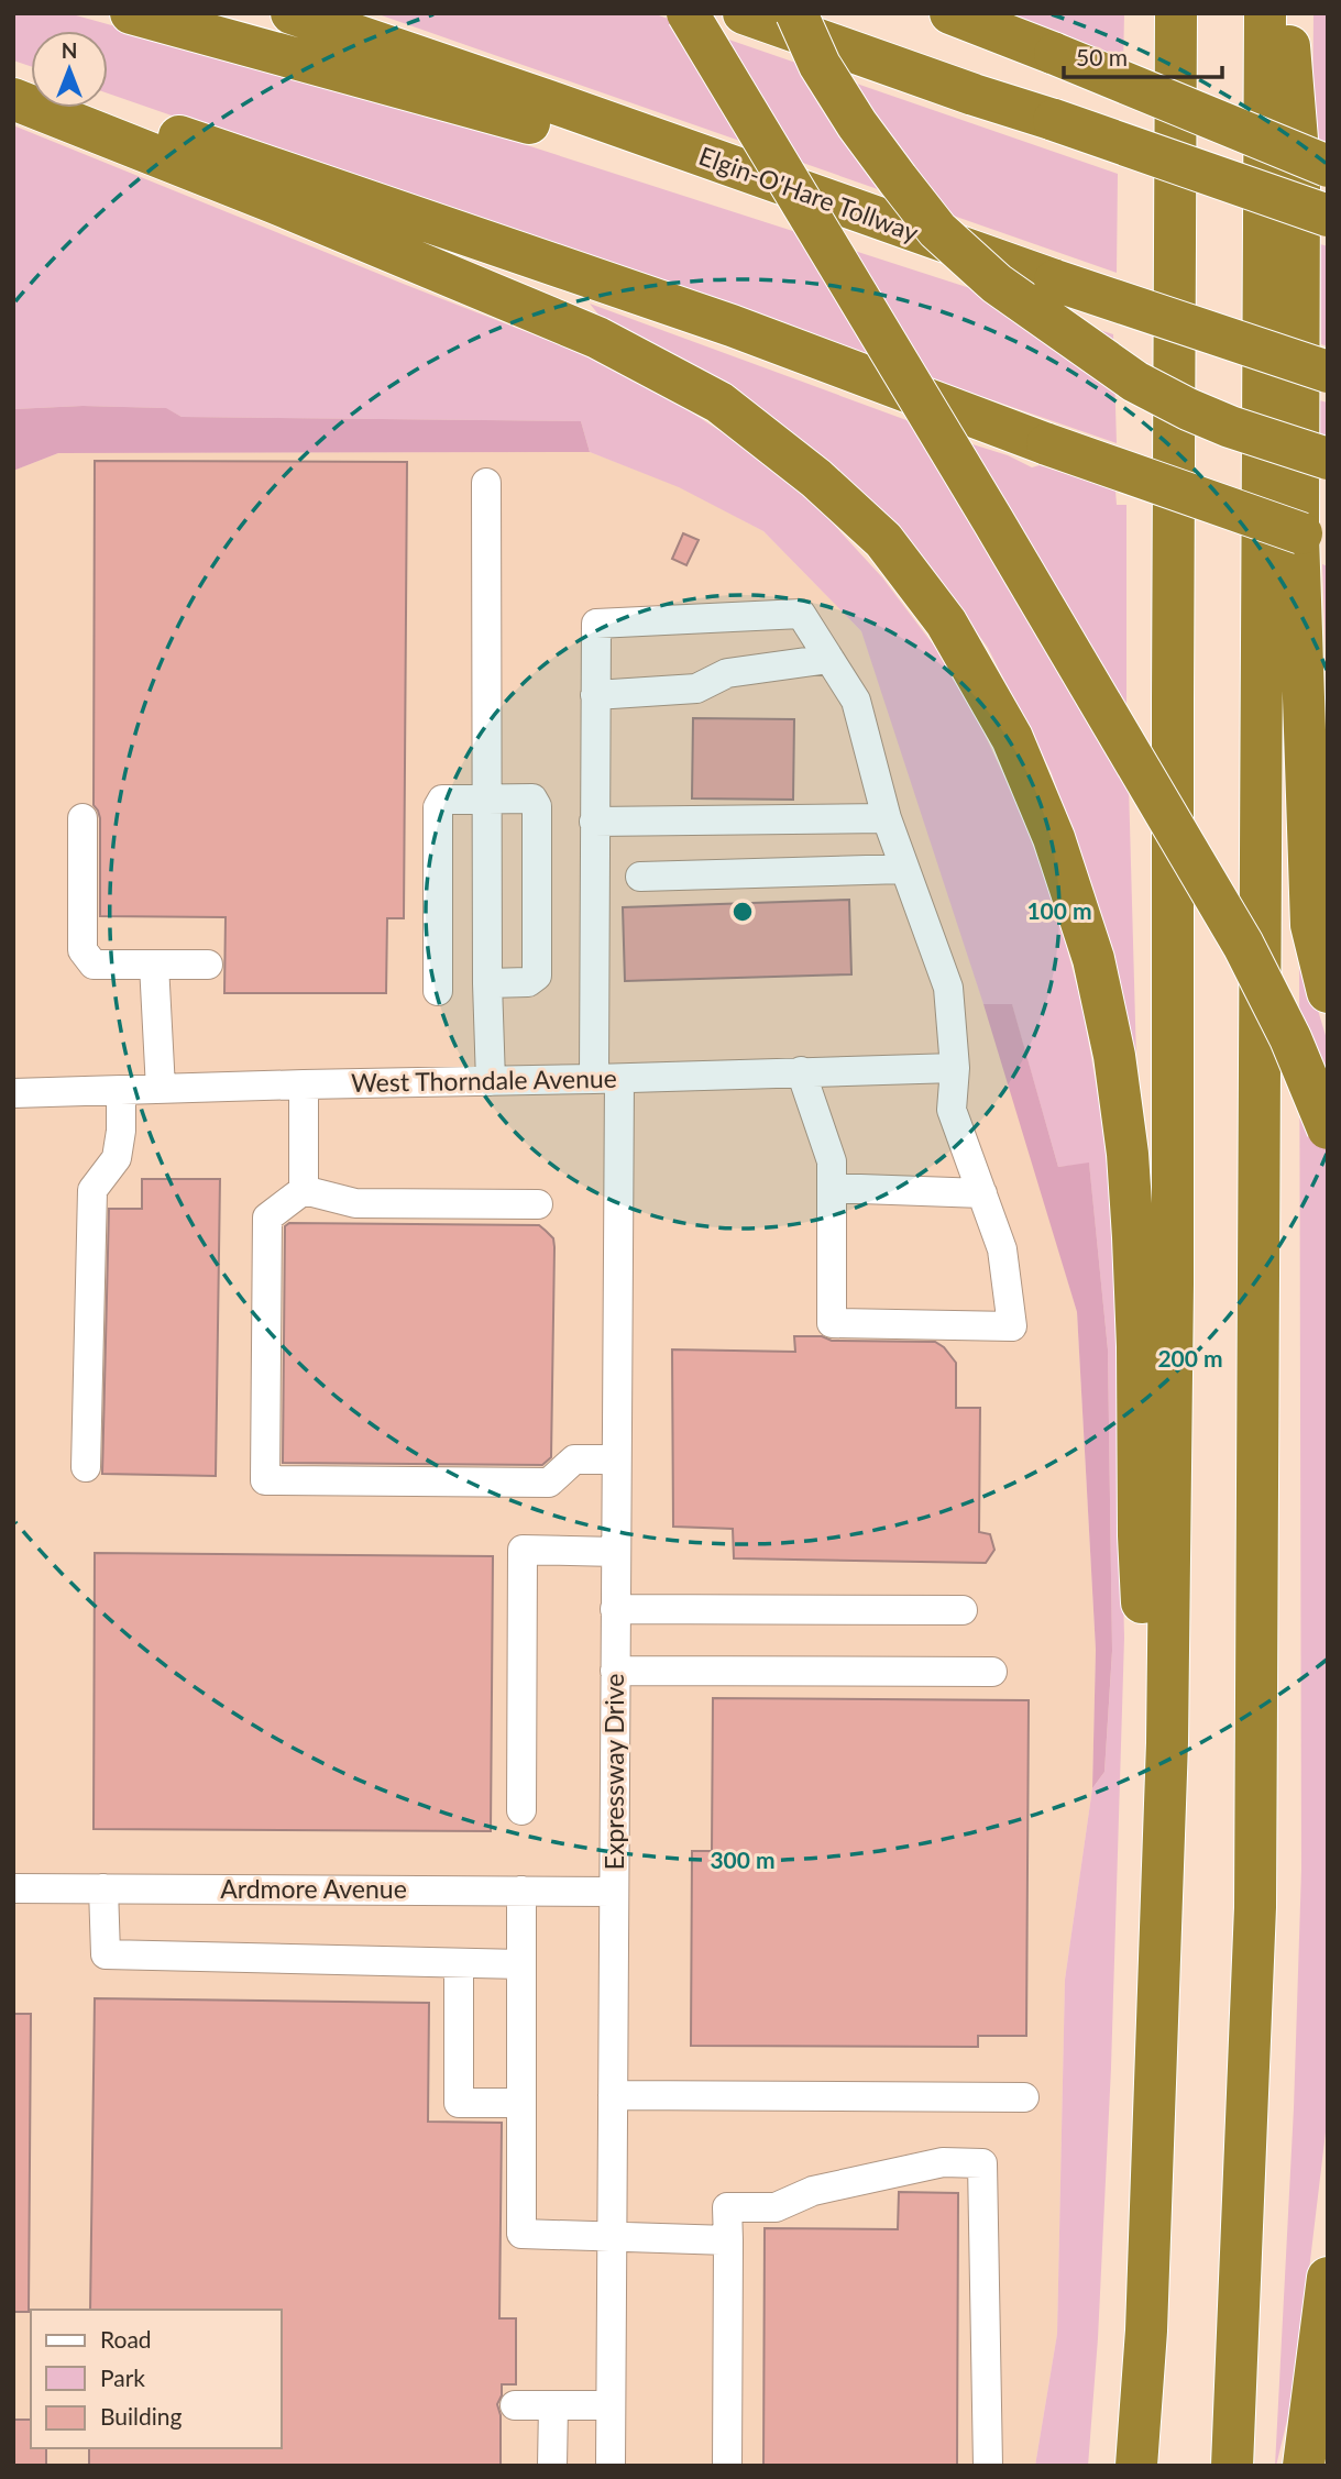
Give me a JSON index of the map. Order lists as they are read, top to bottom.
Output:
{
  "streets": {
    "highway": ["Elgin-O'Hare Tollway"],
    "street": ["West Thorndale Avenue", "Expressway Drive", "Ardmore Avenue"]
  },
  "crossings": [
    ["West Thorndale Avenue", "Expressway Drive"],
    ["Expressway Drive", "Ardmore Avenue"]
  ],
  "legend": ["Road", "Park", "Building"],
  "scale_bar": "50 m",
  "north": "top",
  "rings": ["100 m", "200 m", "300 m"]
}
